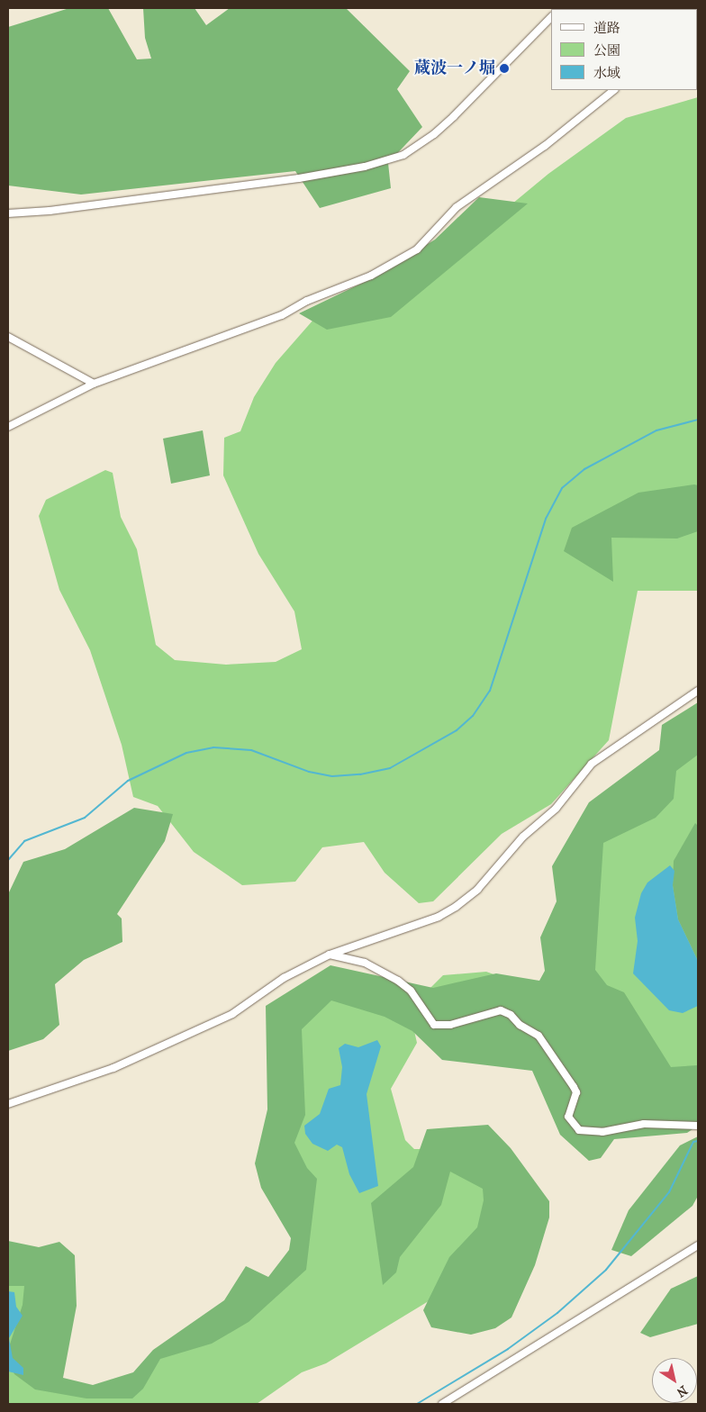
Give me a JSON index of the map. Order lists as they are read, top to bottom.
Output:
{
  "places": ["蔵波一ノ堀"],
  "legend": ["道路", "公園", "水域"],
  "north": "bottom right"
}
